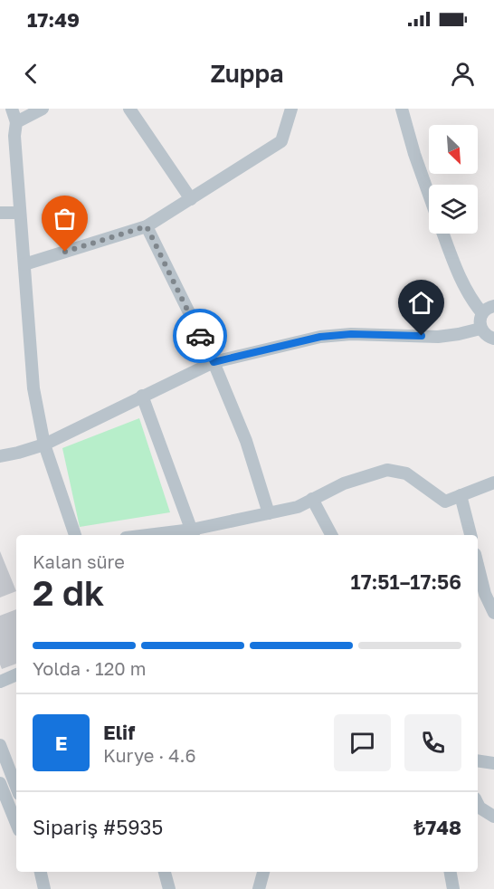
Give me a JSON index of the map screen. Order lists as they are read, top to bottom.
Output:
{
  "north": "bottom right",
  "page": {
    "status": "17:49",
    "header": "Zuppa",
    "heading": ["2 dk", "Kalan süre", "17:51–17:56"],
    "panel": [
      "Elif",
      "Kurye · 4.6",
      "Sipariş #5935",
      "₺748"
    ],
    "bar": "Yolda · 120 m",
    "round": "E"
  }
}
